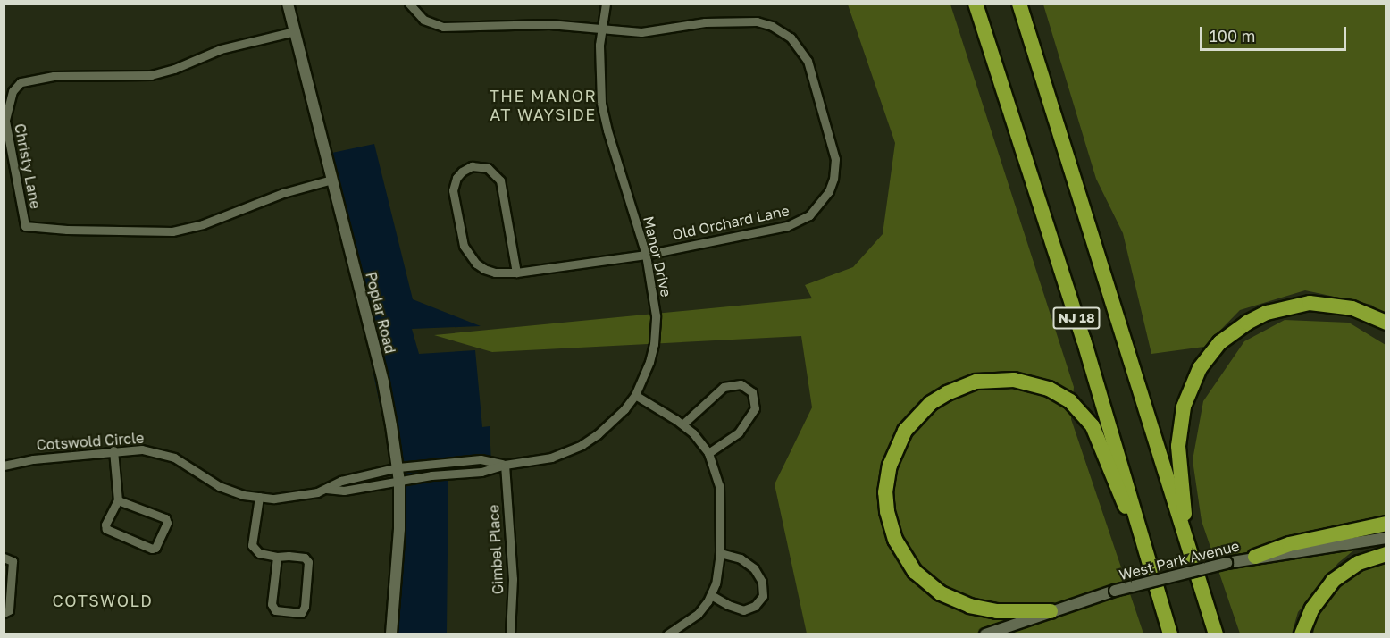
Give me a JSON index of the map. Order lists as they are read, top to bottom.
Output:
{
  "streets": {
    "highway": ["NJ 18"],
    "street": [
      "Christy Lane",
      "Old Orchard Lane",
      "Manor Drive",
      "Poplar Road",
      "Cotswold Circle",
      "Gimbel Place",
      "West Park Avenue"
    ]
  },
  "crossings": [
    ["Christy Lane", "Poplar Road"],
    ["Old Orchard Lane", "Manor Drive"],
    ["Manor Drive", "Poplar Road"],
    ["Manor Drive", "Cotswold Circle"],
    ["Manor Drive", "Gimbel Place"],
    ["Poplar Road", "Cotswold Circle"]
  ],
  "districts": ["THE MANOR AT WAYSIDE", "COTSWOLD"],
  "scale_bar": "100 m"
}
